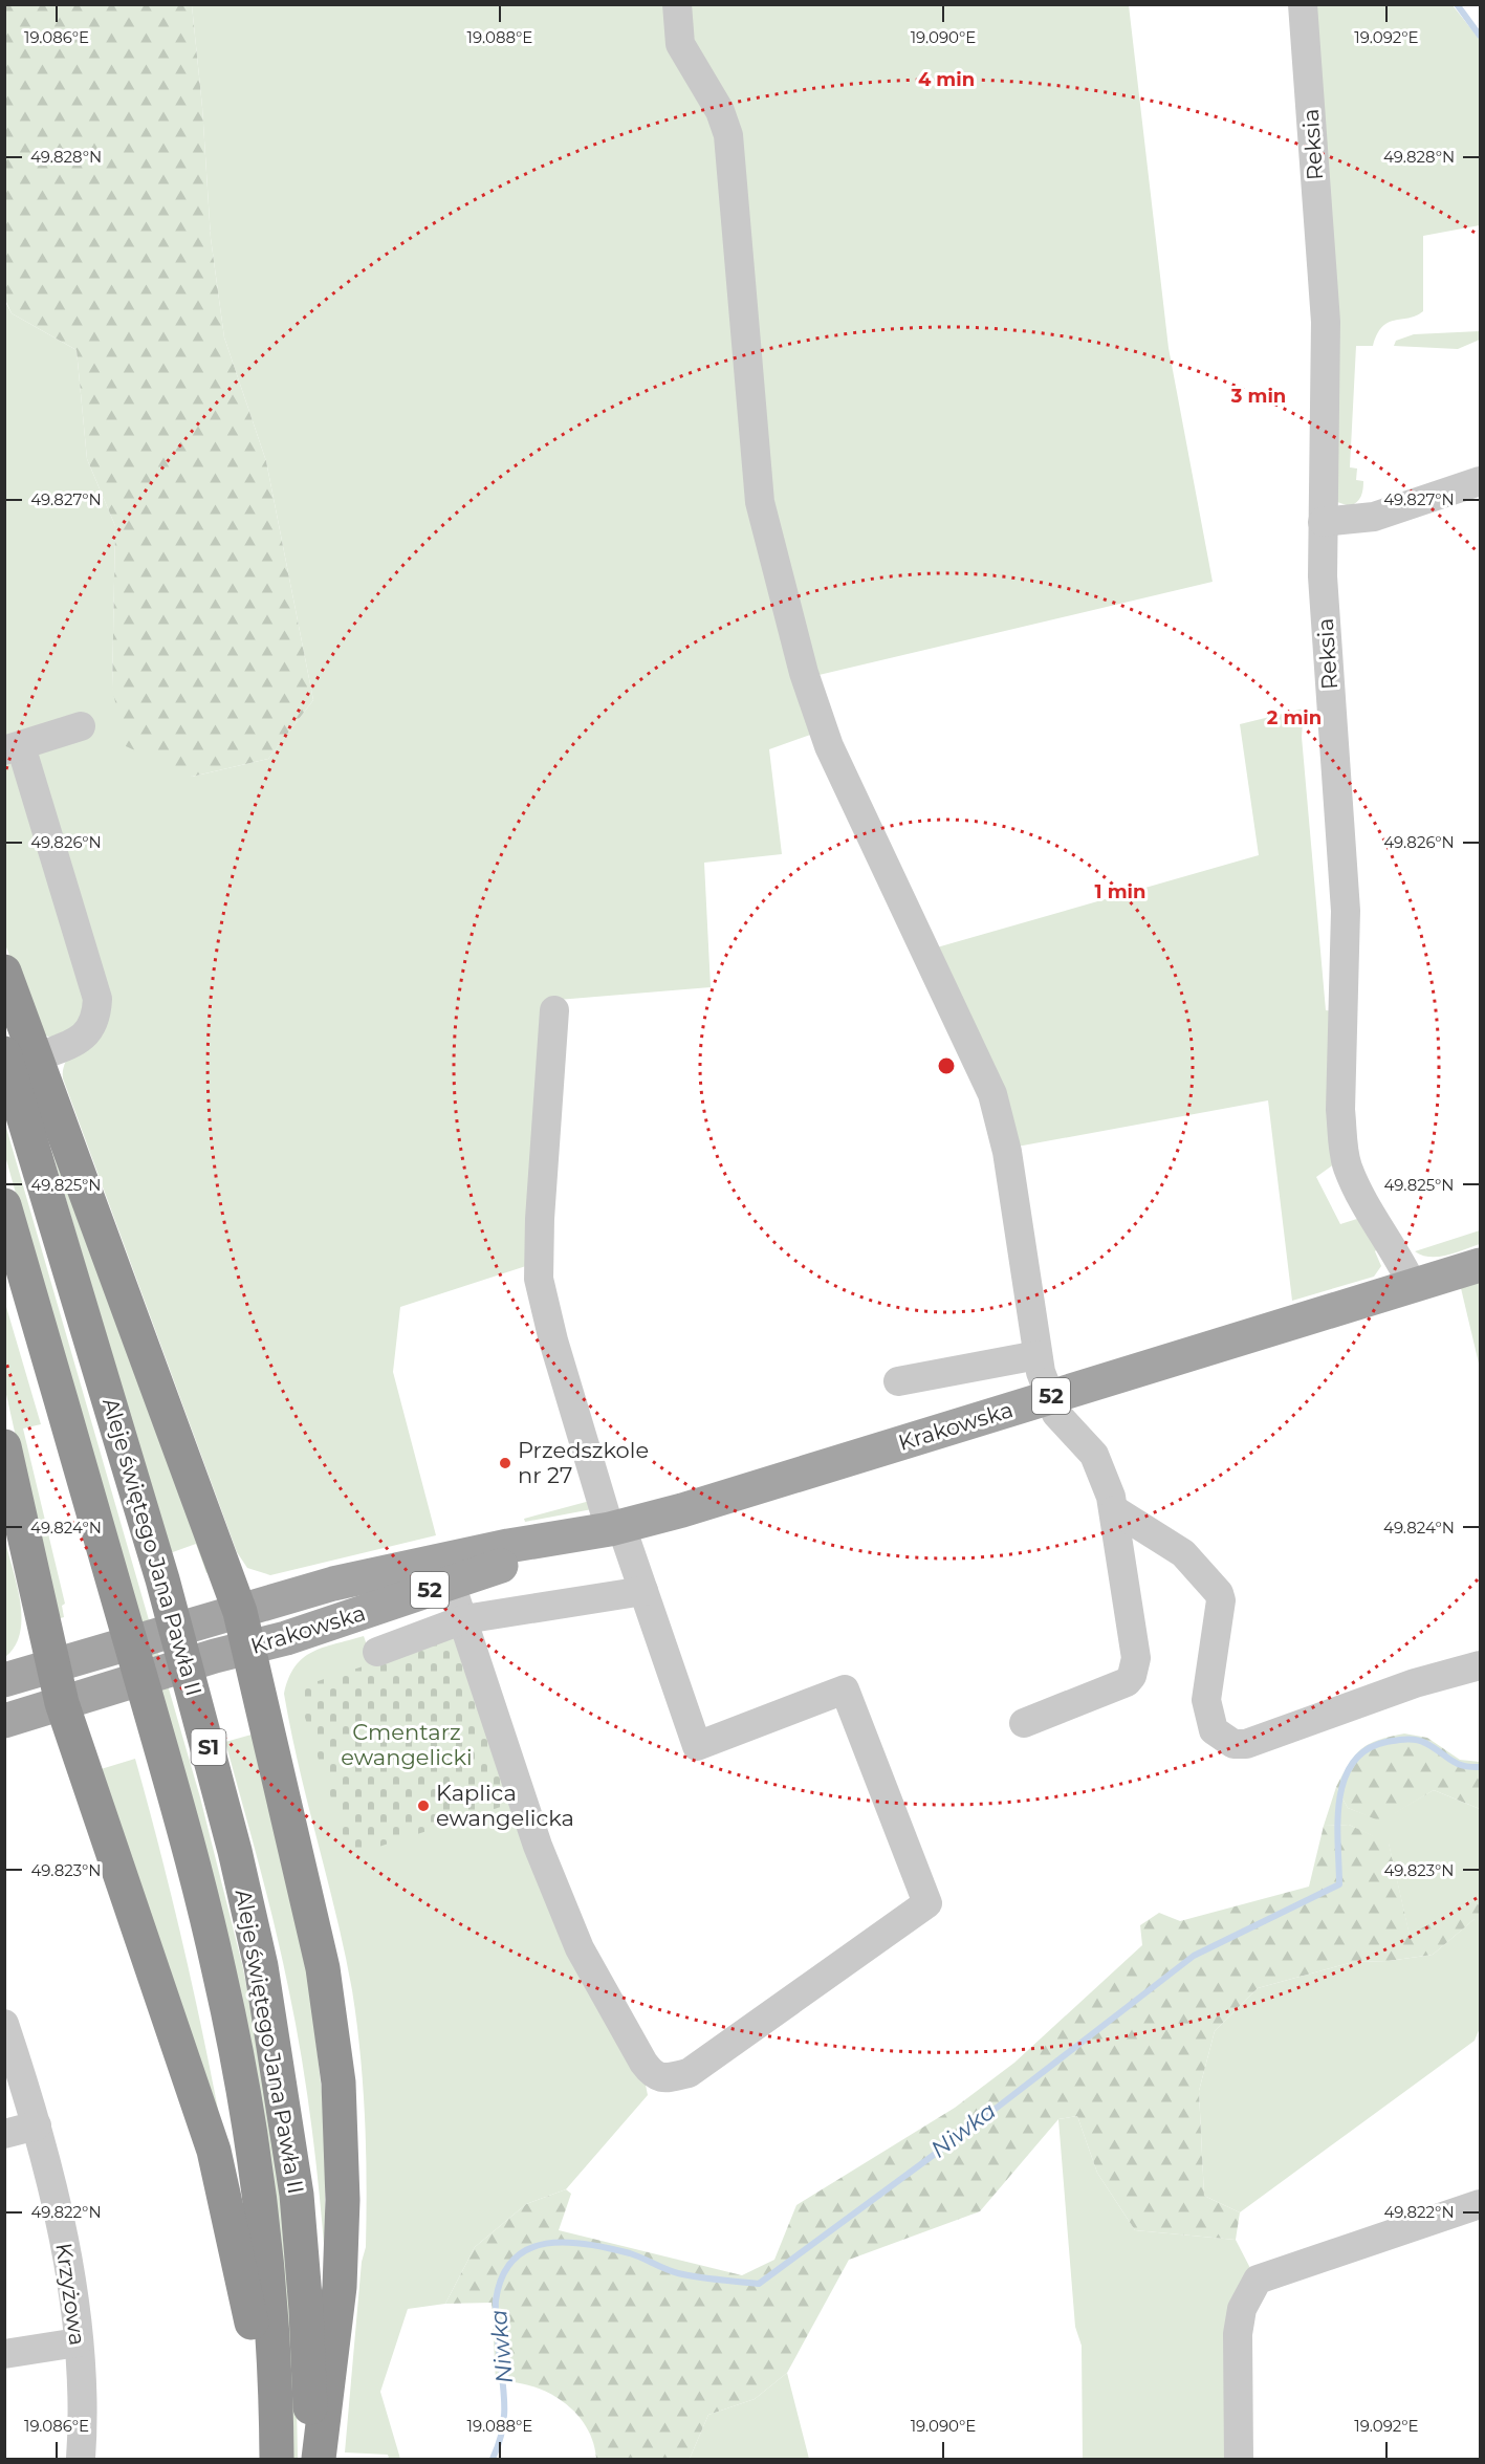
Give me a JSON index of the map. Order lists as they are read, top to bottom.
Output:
{
  "streets": {
    "highway": ["Aleje świętego Jana Pawła II", "S1"],
    "main road": ["52", "Krakowska"],
    "street": ["Reksia", "Krzyżowa"]
  },
  "crossings": [
    ["Reksia", "Krakowska"]
  ],
  "water": ["Niwka"],
  "parks": ["Cmentarz ewangelicki"],
  "places": ["Przedszkole nr 27", "Kaplica ewangelicka"],
  "coordinates": [
    "19.086°E",
    "19.088°E",
    "19.090°E",
    "19.092°E",
    "49.828°N",
    "49.827°N",
    "49.826°N",
    "49.825°N",
    "49.824°N",
    "49.823°N",
    "49.822°N"
  ],
  "rings": [
    "4 min",
    "3 min",
    "2 min",
    "1 min"
  ]
}
